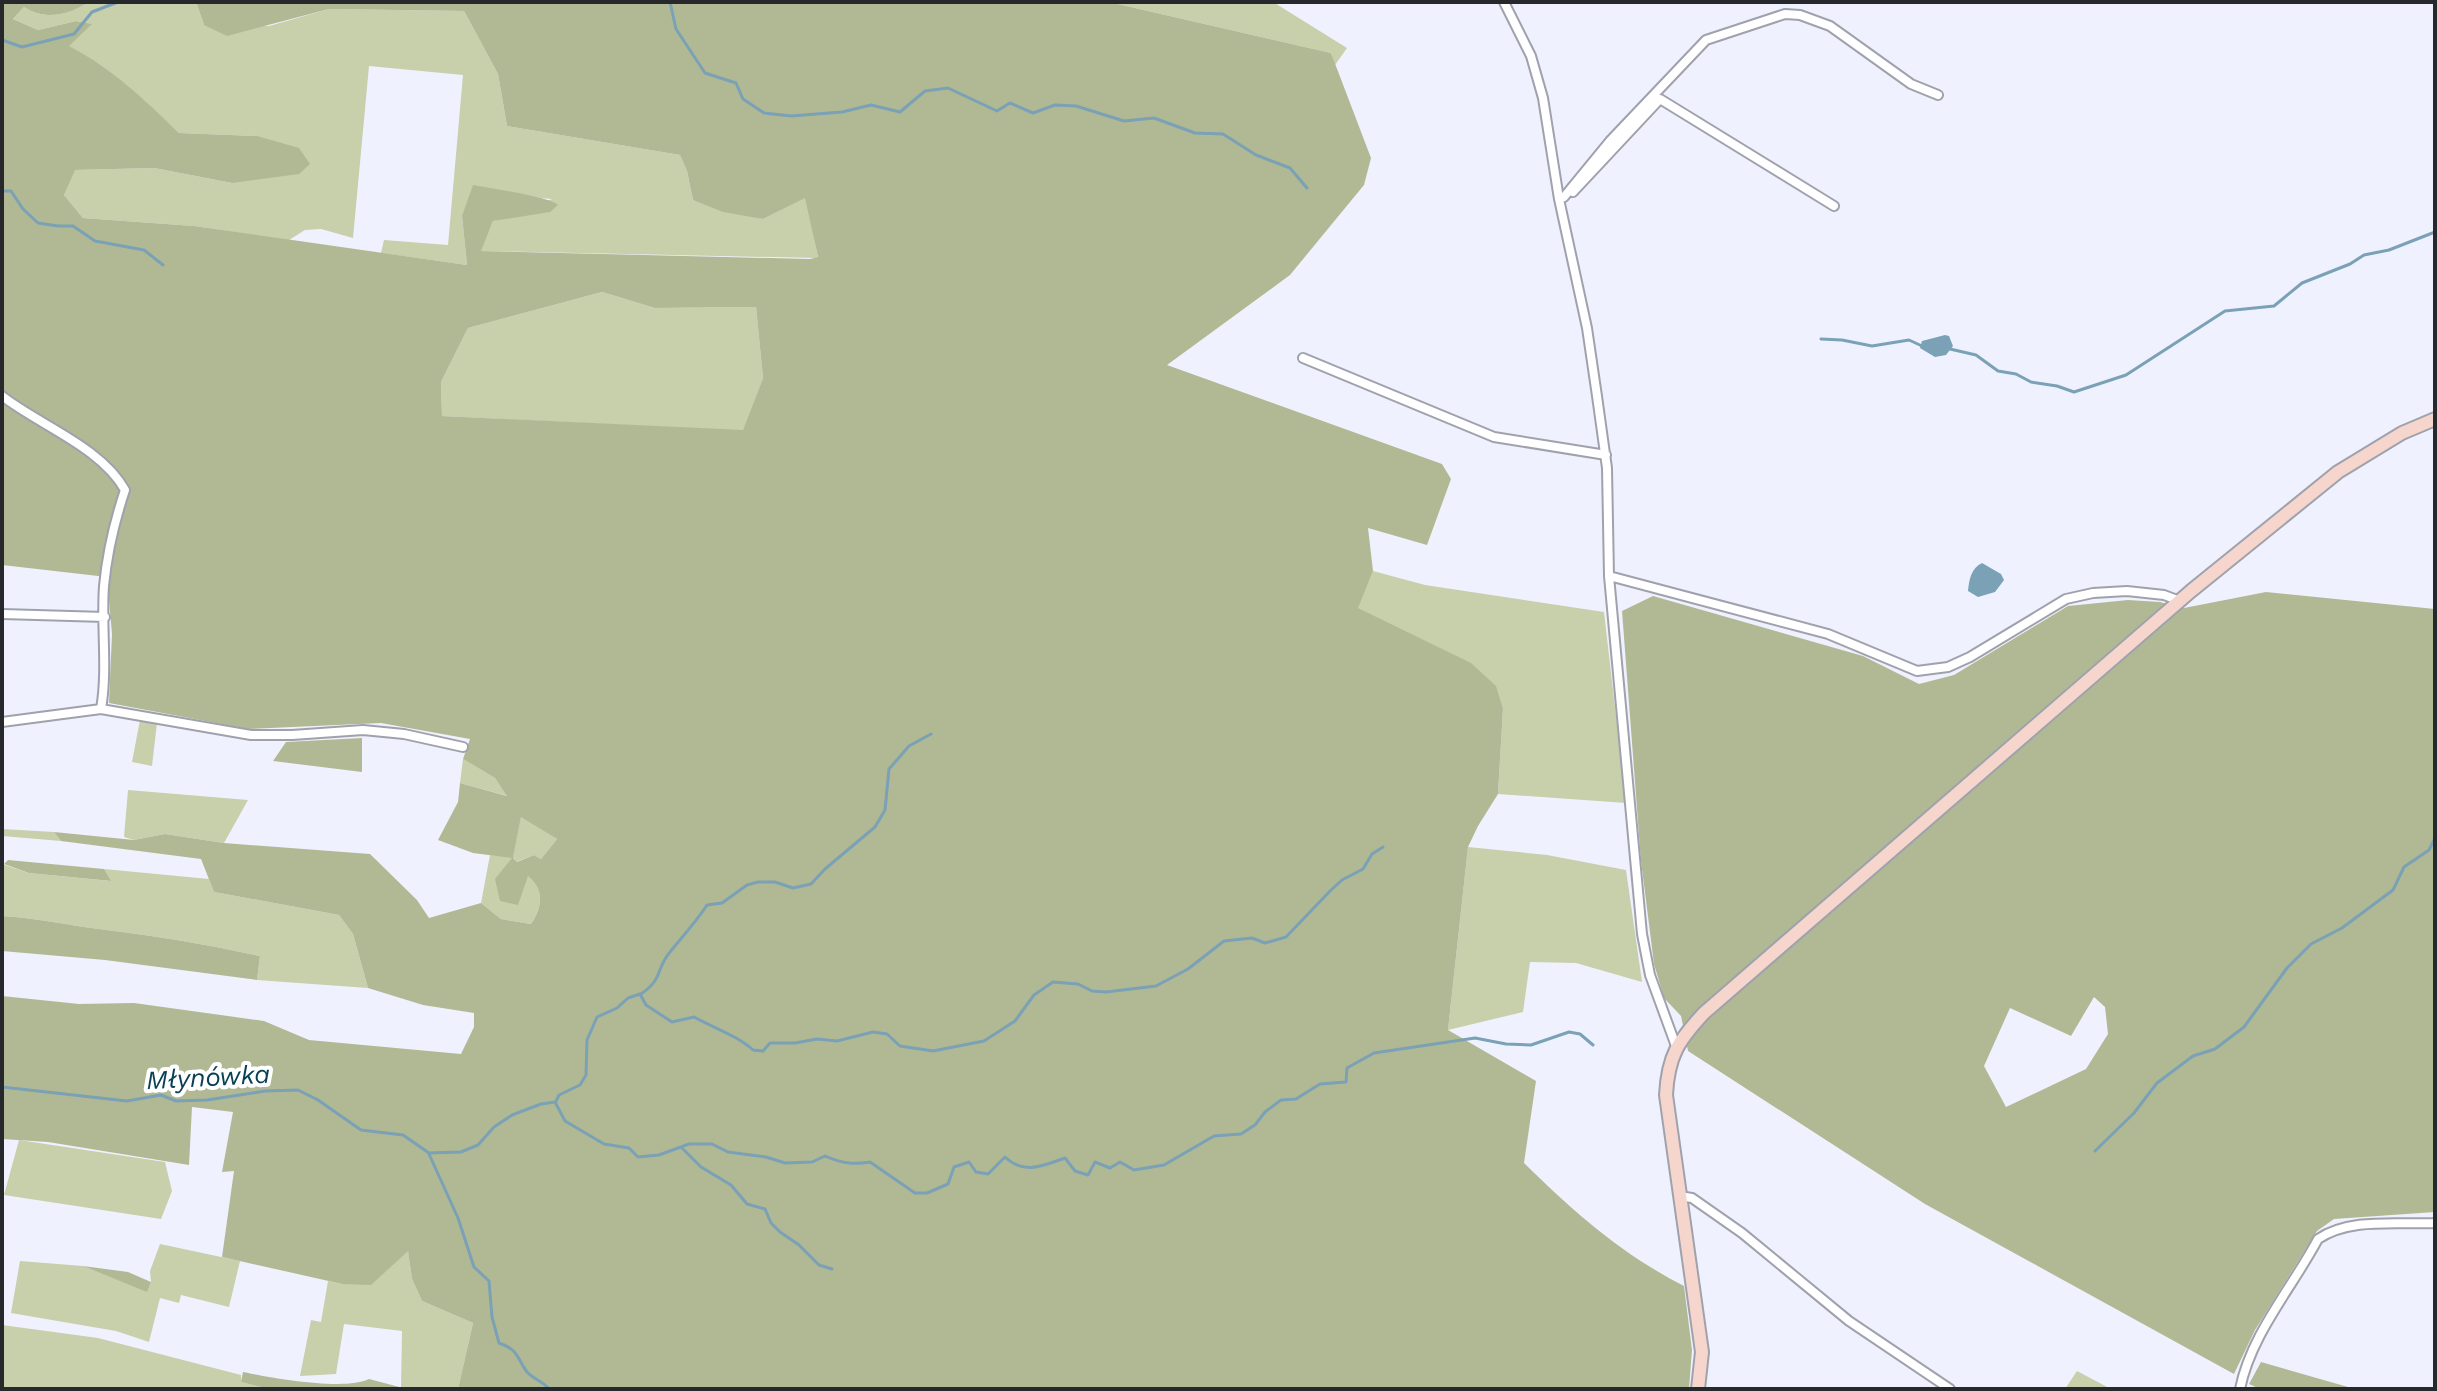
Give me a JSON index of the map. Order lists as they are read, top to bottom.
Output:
{
  "water": ["Młynówka"]
}
